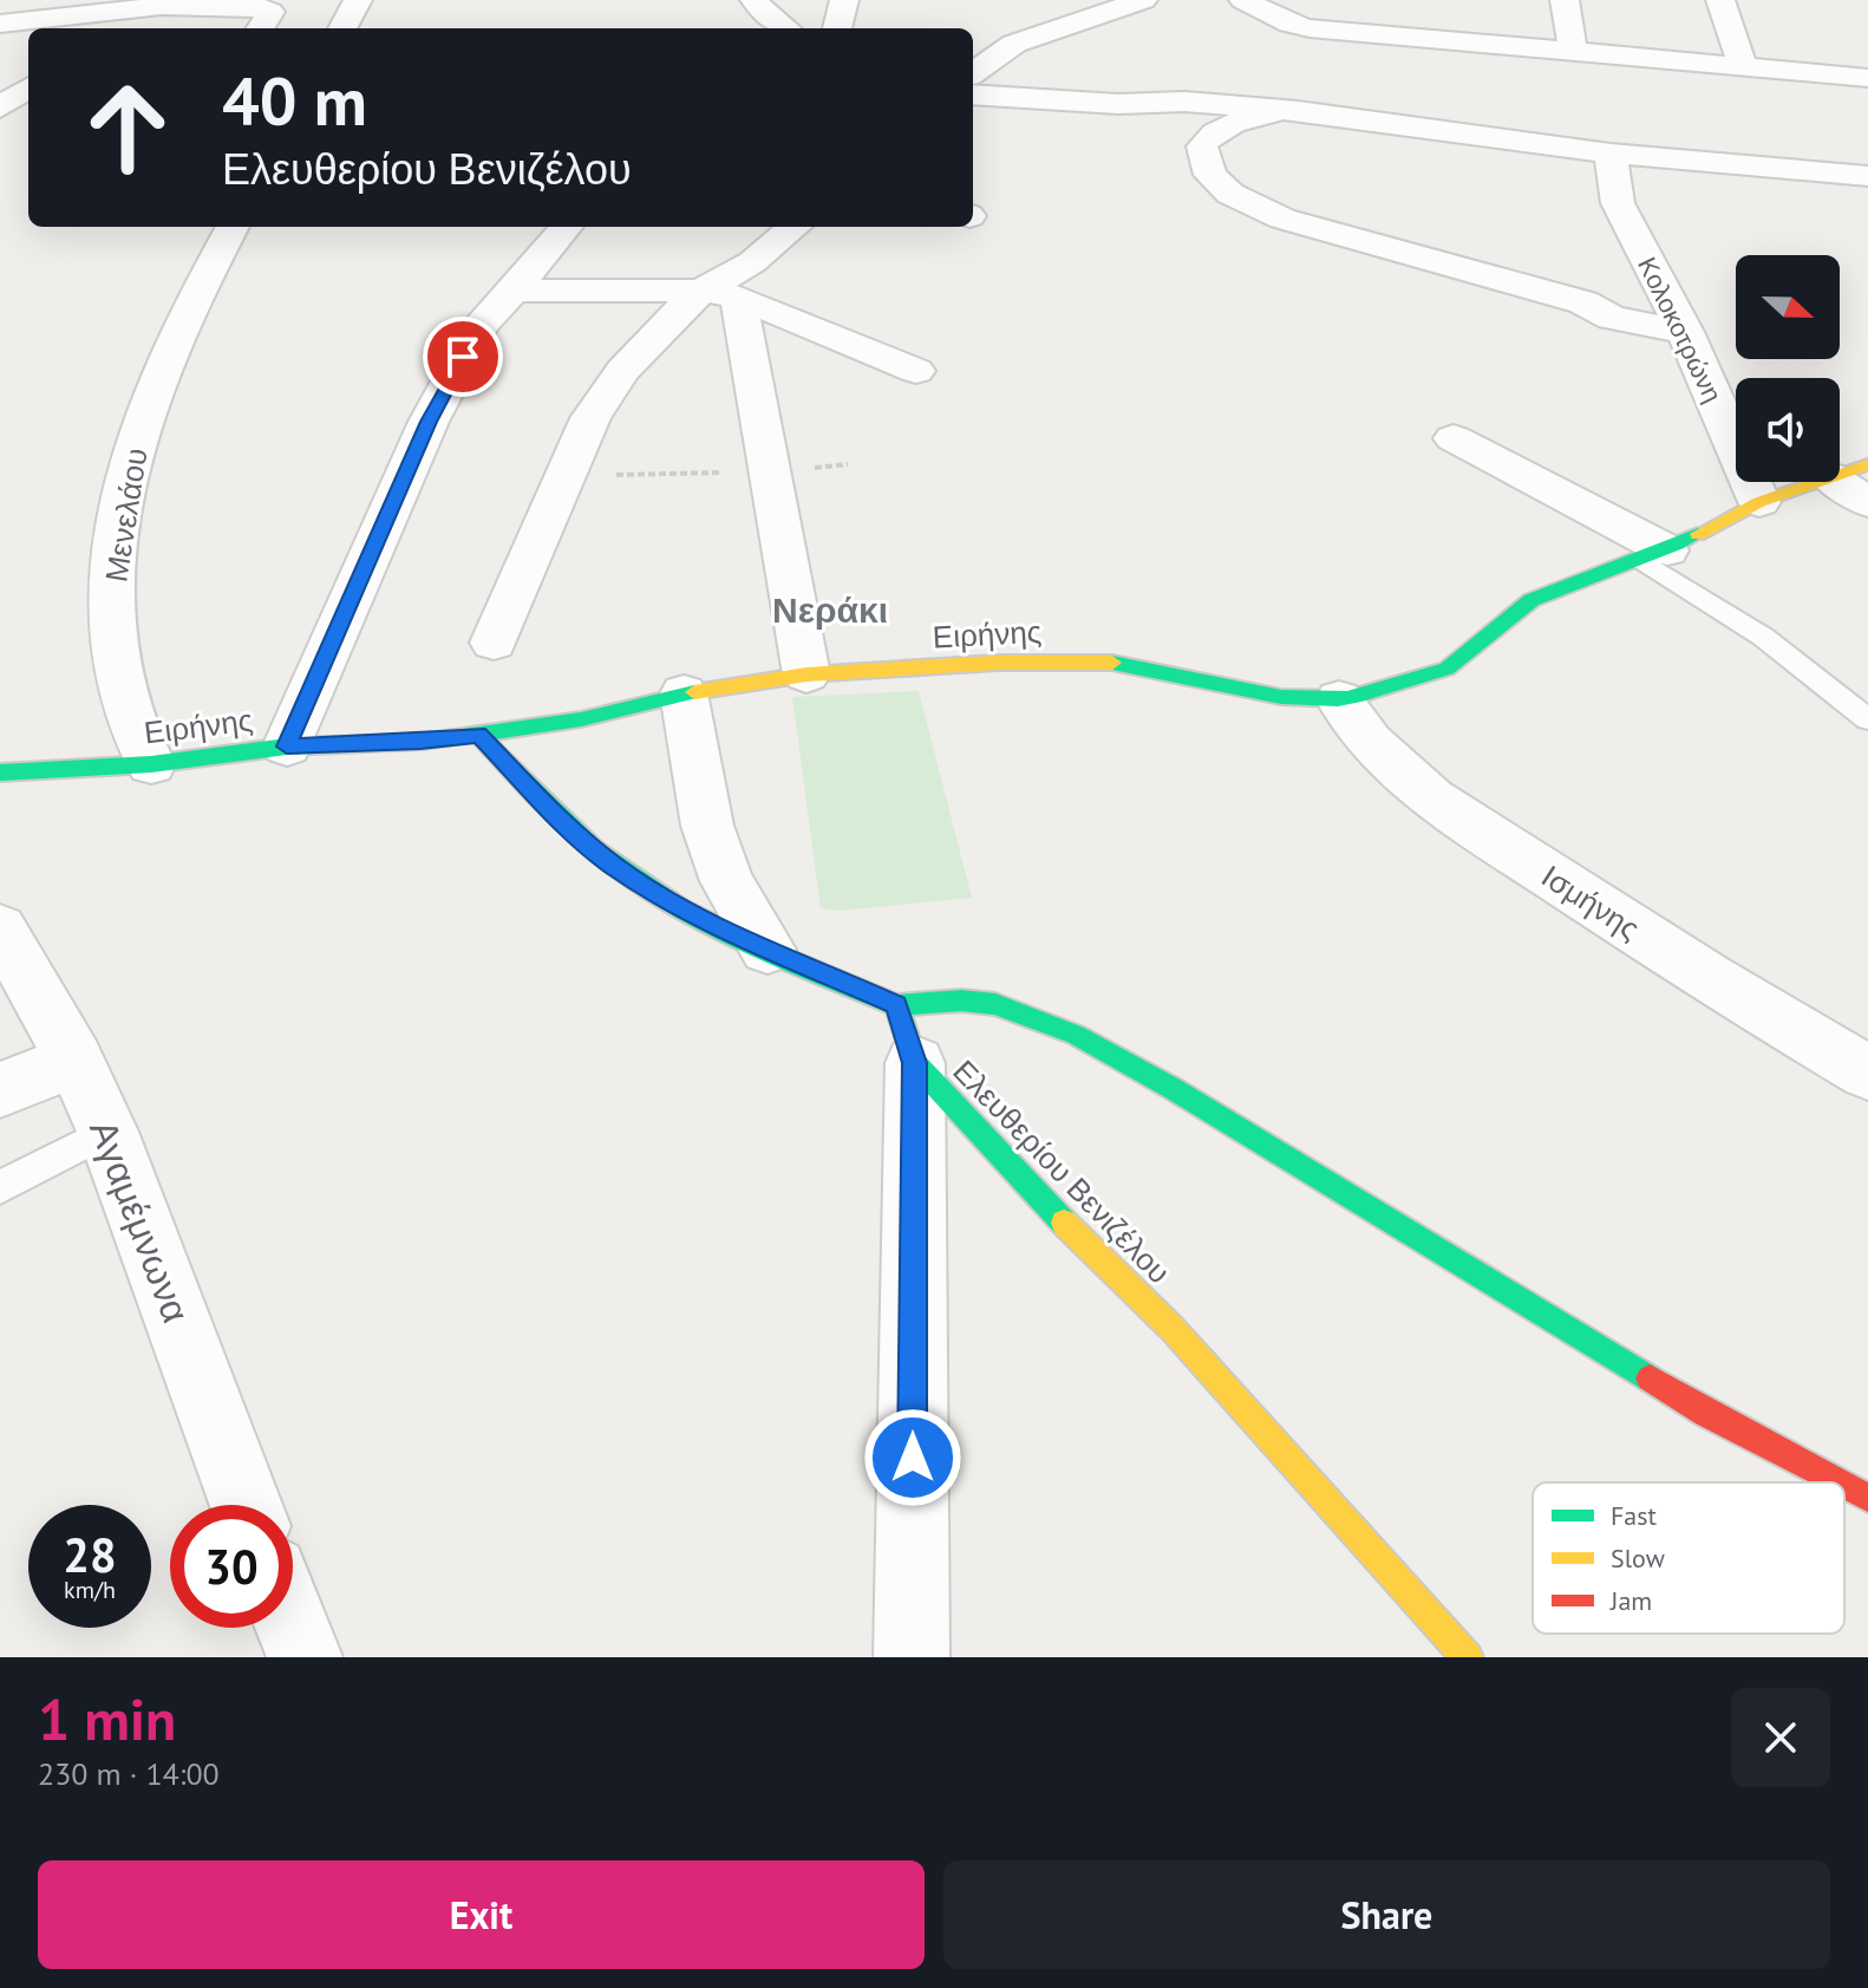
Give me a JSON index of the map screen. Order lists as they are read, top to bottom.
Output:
{
  "streets": {
    "street": [
      "Κολοκοτρώνη",
      "Μενελάου",
      "Ειρήνης",
      "Ισμήνης",
      "Ελευθερίου Βενιζέλου",
      "Αγαμέμνωνα"
    ]
  },
  "crossings": [
    ["Κολοκοτρώνη", "Ειρήνης"],
    ["Μενελάου", "Ειρήνης"],
    ["Ειρήνης", "Ισμήνης"],
    ["Ειρήνης", "Ελευθερίου Βενιζέλου"]
  ],
  "districts": ["Νεράκι"],
  "legend": ["Fast", "Slow", "Jam"],
  "north": "right",
  "page": {
    "turn": ["40 m", "Ελευθερίου Βενιζέλου"],
    "speed": "28 km/h",
    "limit": "30",
    "heading": ["1 min", "230 m · 14:00"],
    "buttons": ["Exit", "Share"]
  }
}
